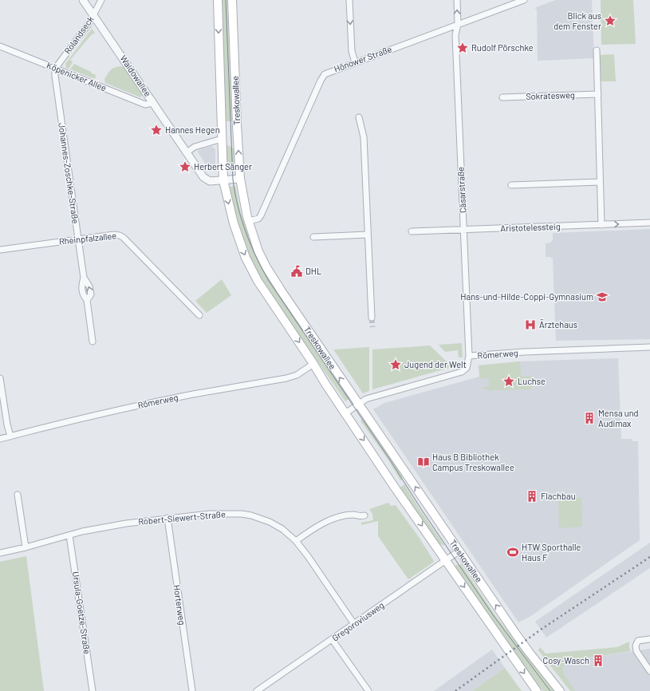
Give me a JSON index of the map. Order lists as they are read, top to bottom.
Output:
{
  "streets": {
    "main road": ["Treskowallee"],
    "street": [
      "Rolandseck",
      "Hönower Straße",
      "Waldowallee",
      "Köpenicker Allee",
      "Sokratesweg",
      "Johannes-Zoschke-Straße",
      "Cäsarstraße",
      "Aristotelessteig",
      "Rheinpfalzallee",
      "Römerweg",
      "Robert-Siewert-Straße",
      "Horterweg",
      "Ursula-Goetze-Straße",
      "Gregoroviusweg"
    ]
  },
  "crossings": [
    ["Rolandseck", "Waldowallee"],
    ["Rolandseck", "Köpenicker Allee"],
    ["Rolandseck", "Johannes-Zoschke-Straße"],
    ["Hönower Straße", "Treskowallee"],
    ["Hönower Straße", "Cäsarstraße"],
    ["Waldowallee", "Köpenicker Allee"],
    ["Waldowallee", "Treskowallee"],
    ["Köpenicker Allee", "Johannes-Zoschke-Straße"],
    ["Treskowallee", "Römerweg"],
    ["Treskowallee", "Gregoroviusweg"],
    ["Johannes-Zoschke-Straße", "Rheinpfalzallee"],
    ["Cäsarstraße", "Aristotelessteig"],
    ["Cäsarstraße", "Römerweg"],
    ["Robert-Siewert-Straße", "Horterweg"],
    ["Robert-Siewert-Straße", "Ursula-Goetze-Straße"],
    ["Robert-Siewert-Straße", "Gregoroviusweg"]
  ],
  "places": {
    "place": [
      "Blick aus dem Fenster",
      "Rudolf Pörschke",
      "Hannes Hegen",
      "Herbert Sänger",
      "Jugend der Welt",
      "Luchse"
    ],
    "public building": ["DHL"],
    "school or university": ["Hans-und-Hilde-Coppi-Gymnasium"],
    "hospital": ["Ärztehaus"],
    "building": ["Mensa und Audimax", "Flachbau", "Cosy-Wasch"],
    "library": ["Haus B Bibliothek Campus Treskowallee"],
    "sports": ["HTW Sporthalle Haus F"]
  }
}
